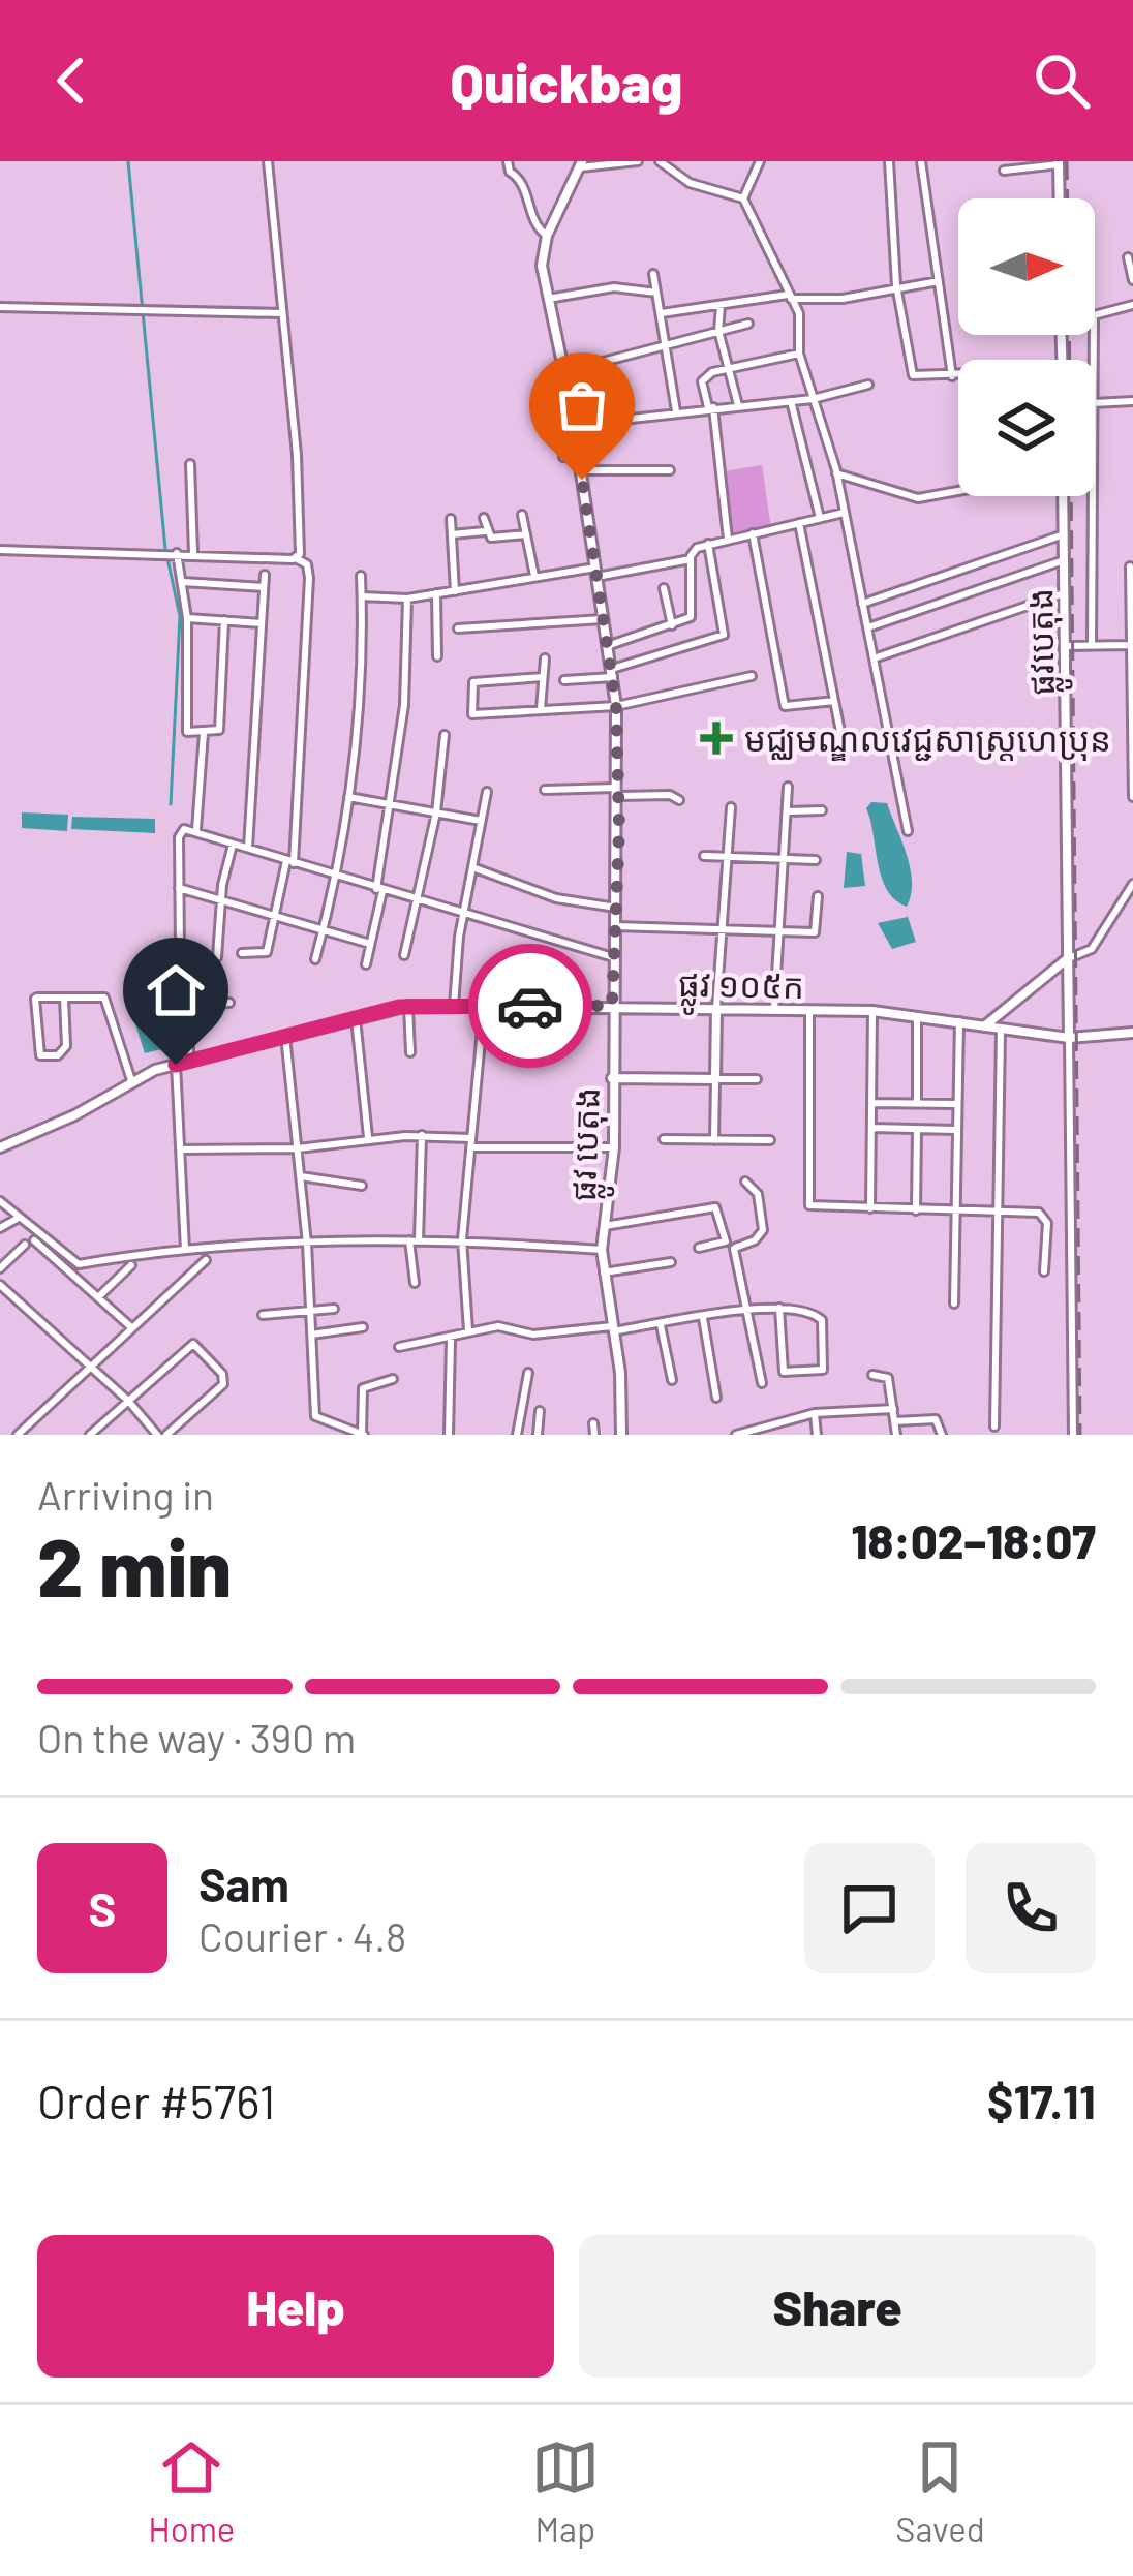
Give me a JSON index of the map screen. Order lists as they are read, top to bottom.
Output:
{
  "streets": {
    "main road": ["ផ្លូវបេតុង", "ផ្លូវ ១០៥ក", "ផ្លូវ បេតុង"]
  },
  "crossings": [
    ["ផ្លូវបេតុង", "ផ្លូវ ១០៥ក"],
    ["ផ្លូវ ១០៥ក", "ផ្លូវ បេតុង"]
  ],
  "places": {
    "health": ["មជ្ឈមណ្ឌលវេជ្ជសាស្ត្រហេប្រុន"]
  },
  "north": "right",
  "page": {
    "header": "Quickbag",
    "heading": ["2 min", "Arriving in", "18:02–18:07"],
    "panel": [
      "Sam",
      "Courier · 4.8",
      "Order #5761",
      "$17.11"
    ],
    "bar": "On the way · 390 m",
    "round": "S",
    "buttons": ["Help", "Share"],
    "tabs": ["Home", "Map", "Saved"]
  }
}
